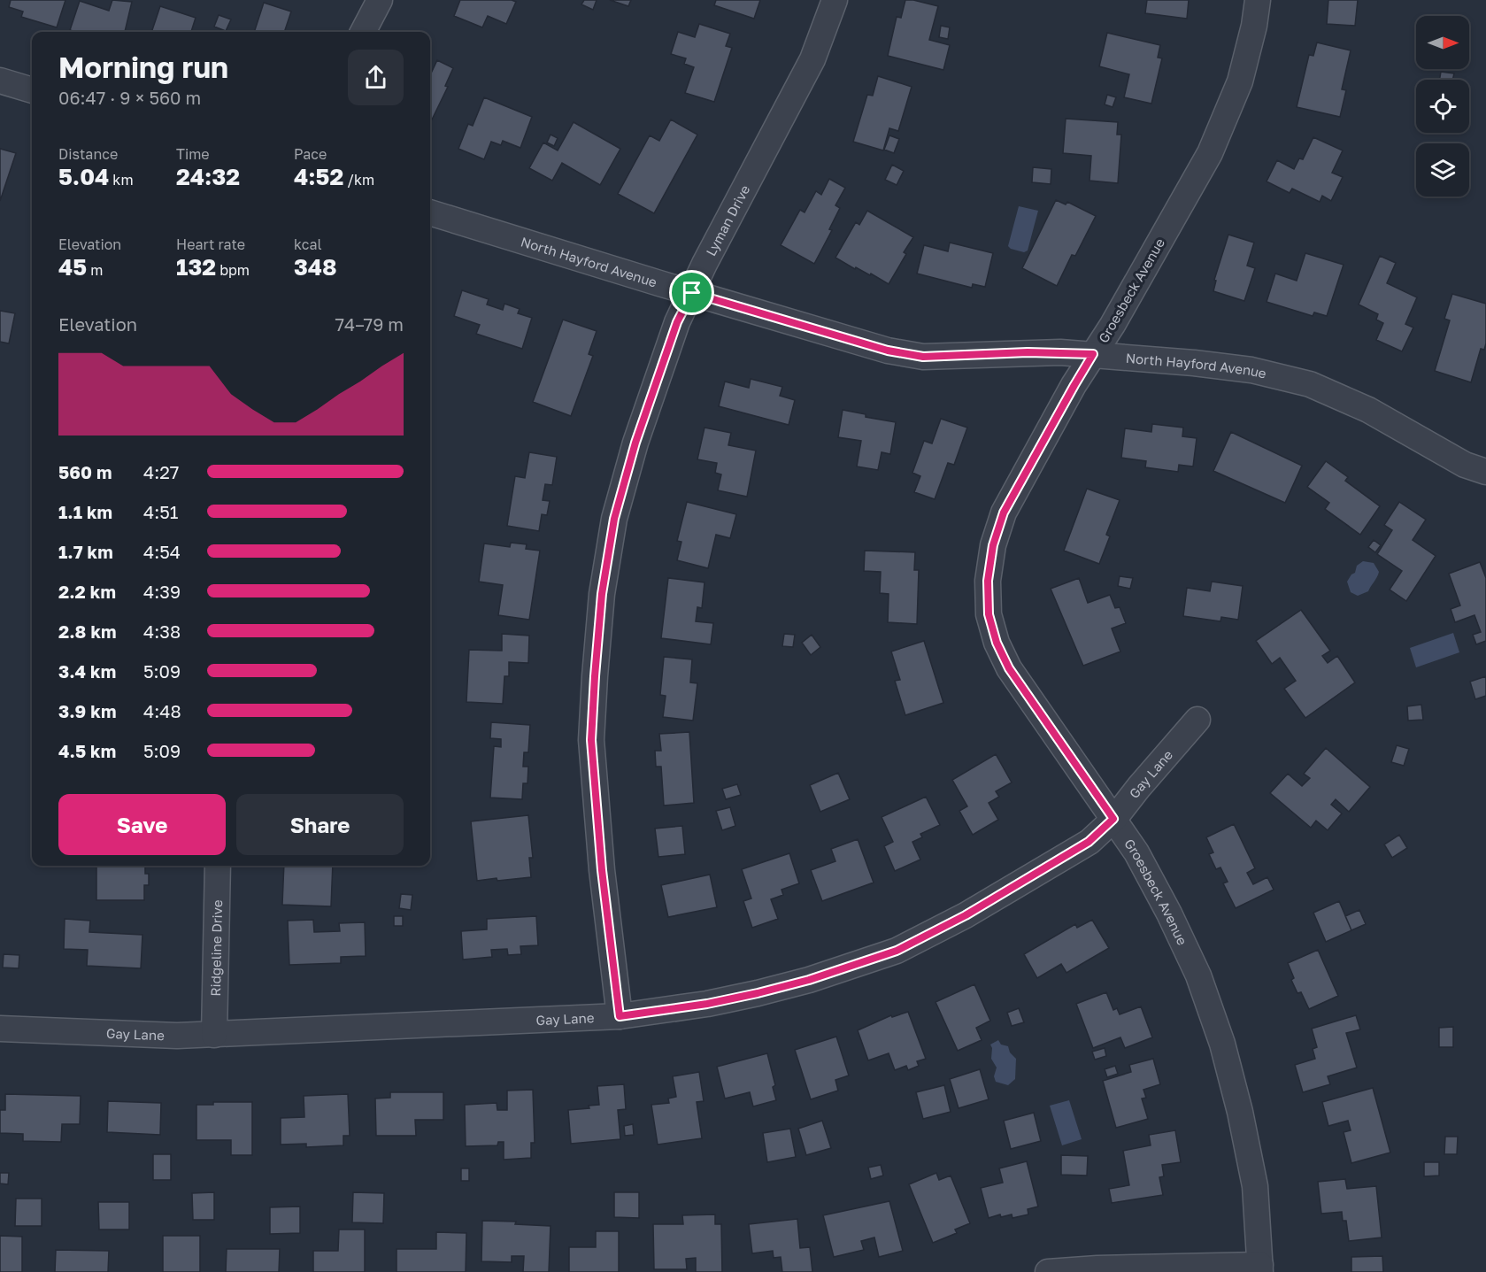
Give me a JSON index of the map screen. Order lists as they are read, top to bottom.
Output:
{
  "streets": {
    "street": [
      "Lyman Drive",
      "North Hayford Avenue",
      "Groesbeck Avenue",
      "Gay Lane",
      "Ridgeline Drive"
    ]
  },
  "crossings": [
    ["Lyman Drive", "North Hayford Avenue"],
    ["Lyman Drive", "Gay Lane"],
    ["North Hayford Avenue", "Groesbeck Avenue"],
    ["Groesbeck Avenue", "Gay Lane"],
    ["Gay Lane", "Ridgeline Drive"]
  ],
  "north": "right",
  "page": {
    "heading": ["Morning run", "06:47 · 9 × 560 m"],
    "stats": [
      ["Distance", "5.04 km"],
      ["Time", "24:32"],
      ["Pace", "4:52 /km"],
      ["Elevation", "45 m"],
      ["Heart rate", "132 bpm"],
      ["kcal", "348"]
    ],
    "chart": ["Elevation", "74–79 m"],
    "list": [
      {
        "name": "560 m",
        "note": "4:27"
      },
      {
        "name": "1.1 km",
        "note": "4:51"
      },
      {
        "name": "1.7 km",
        "note": "4:54"
      },
      {
        "name": "2.2 km",
        "note": "4:39"
      },
      {
        "name": "2.8 km",
        "note": "4:38"
      },
      {
        "name": "3.4 km",
        "note": "5:09"
      },
      {
        "name": "3.9 km",
        "note": "4:48"
      },
      {
        "name": "4.5 km",
        "note": "5:09"
      }
    ],
    "buttons": ["Save", "Share"]
  }
}
